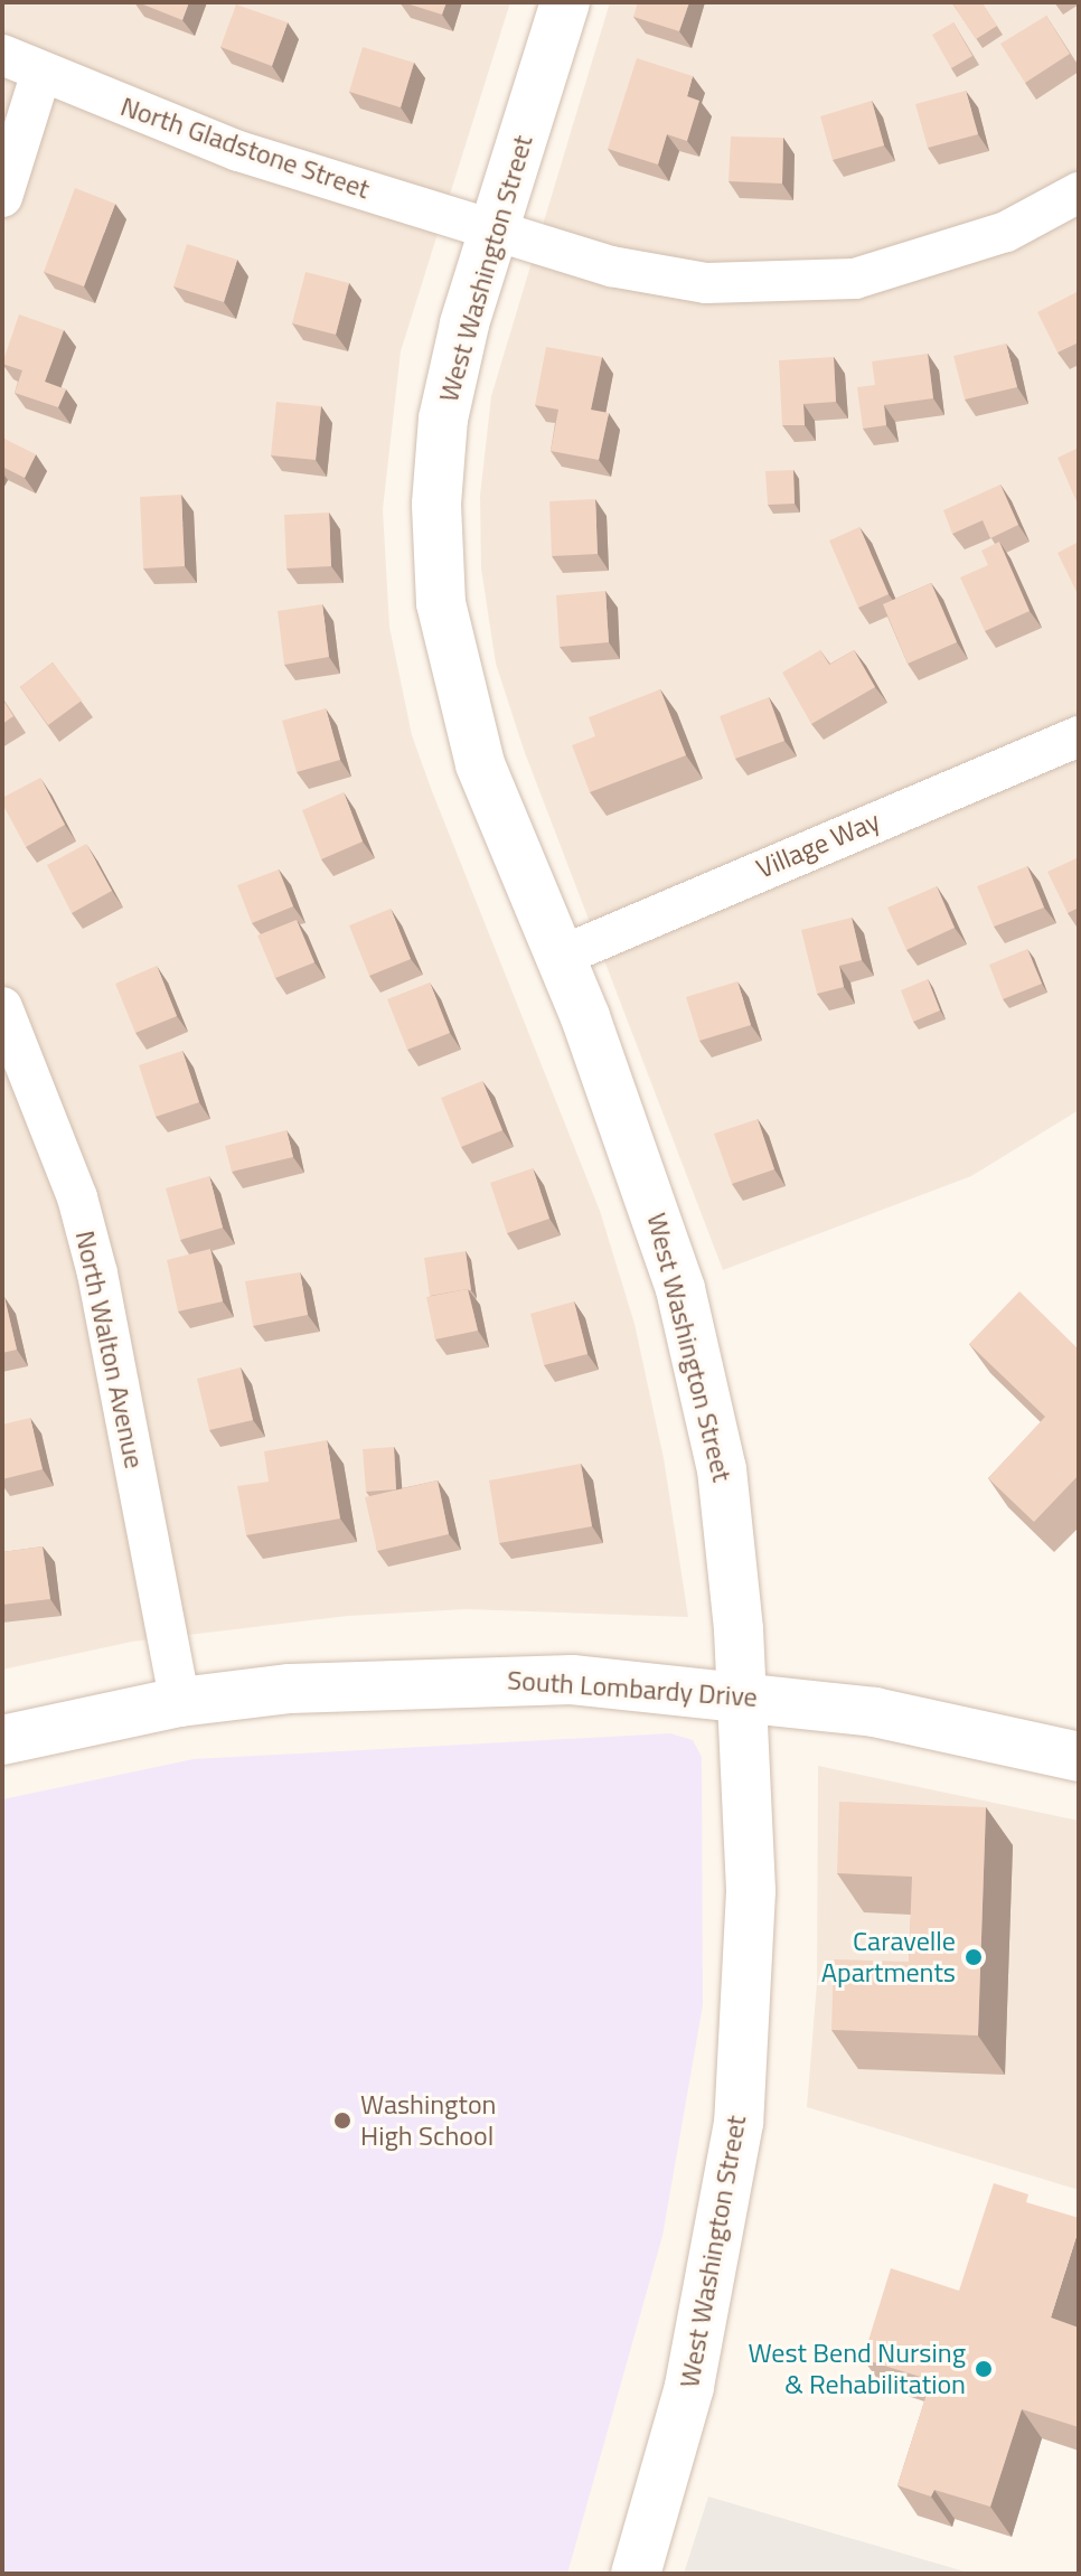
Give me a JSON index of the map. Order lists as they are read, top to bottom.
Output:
{
  "streets": {
    "street": [
      "North Gladstone Street",
      "West Washington Street",
      "Village Way",
      "North Walton Avenue",
      "South Lombardy Drive"
    ]
  },
  "crossings": [
    ["North Gladstone Street", "West Washington Street"],
    ["West Washington Street", "Village Way"],
    ["West Washington Street", "South Lombardy Drive"],
    ["North Walton Avenue", "South Lombardy Drive"]
  ],
  "places": ["Caravelle Apartments", "Washington High School", "West Bend Nursing & Rehabilitation"]
}
